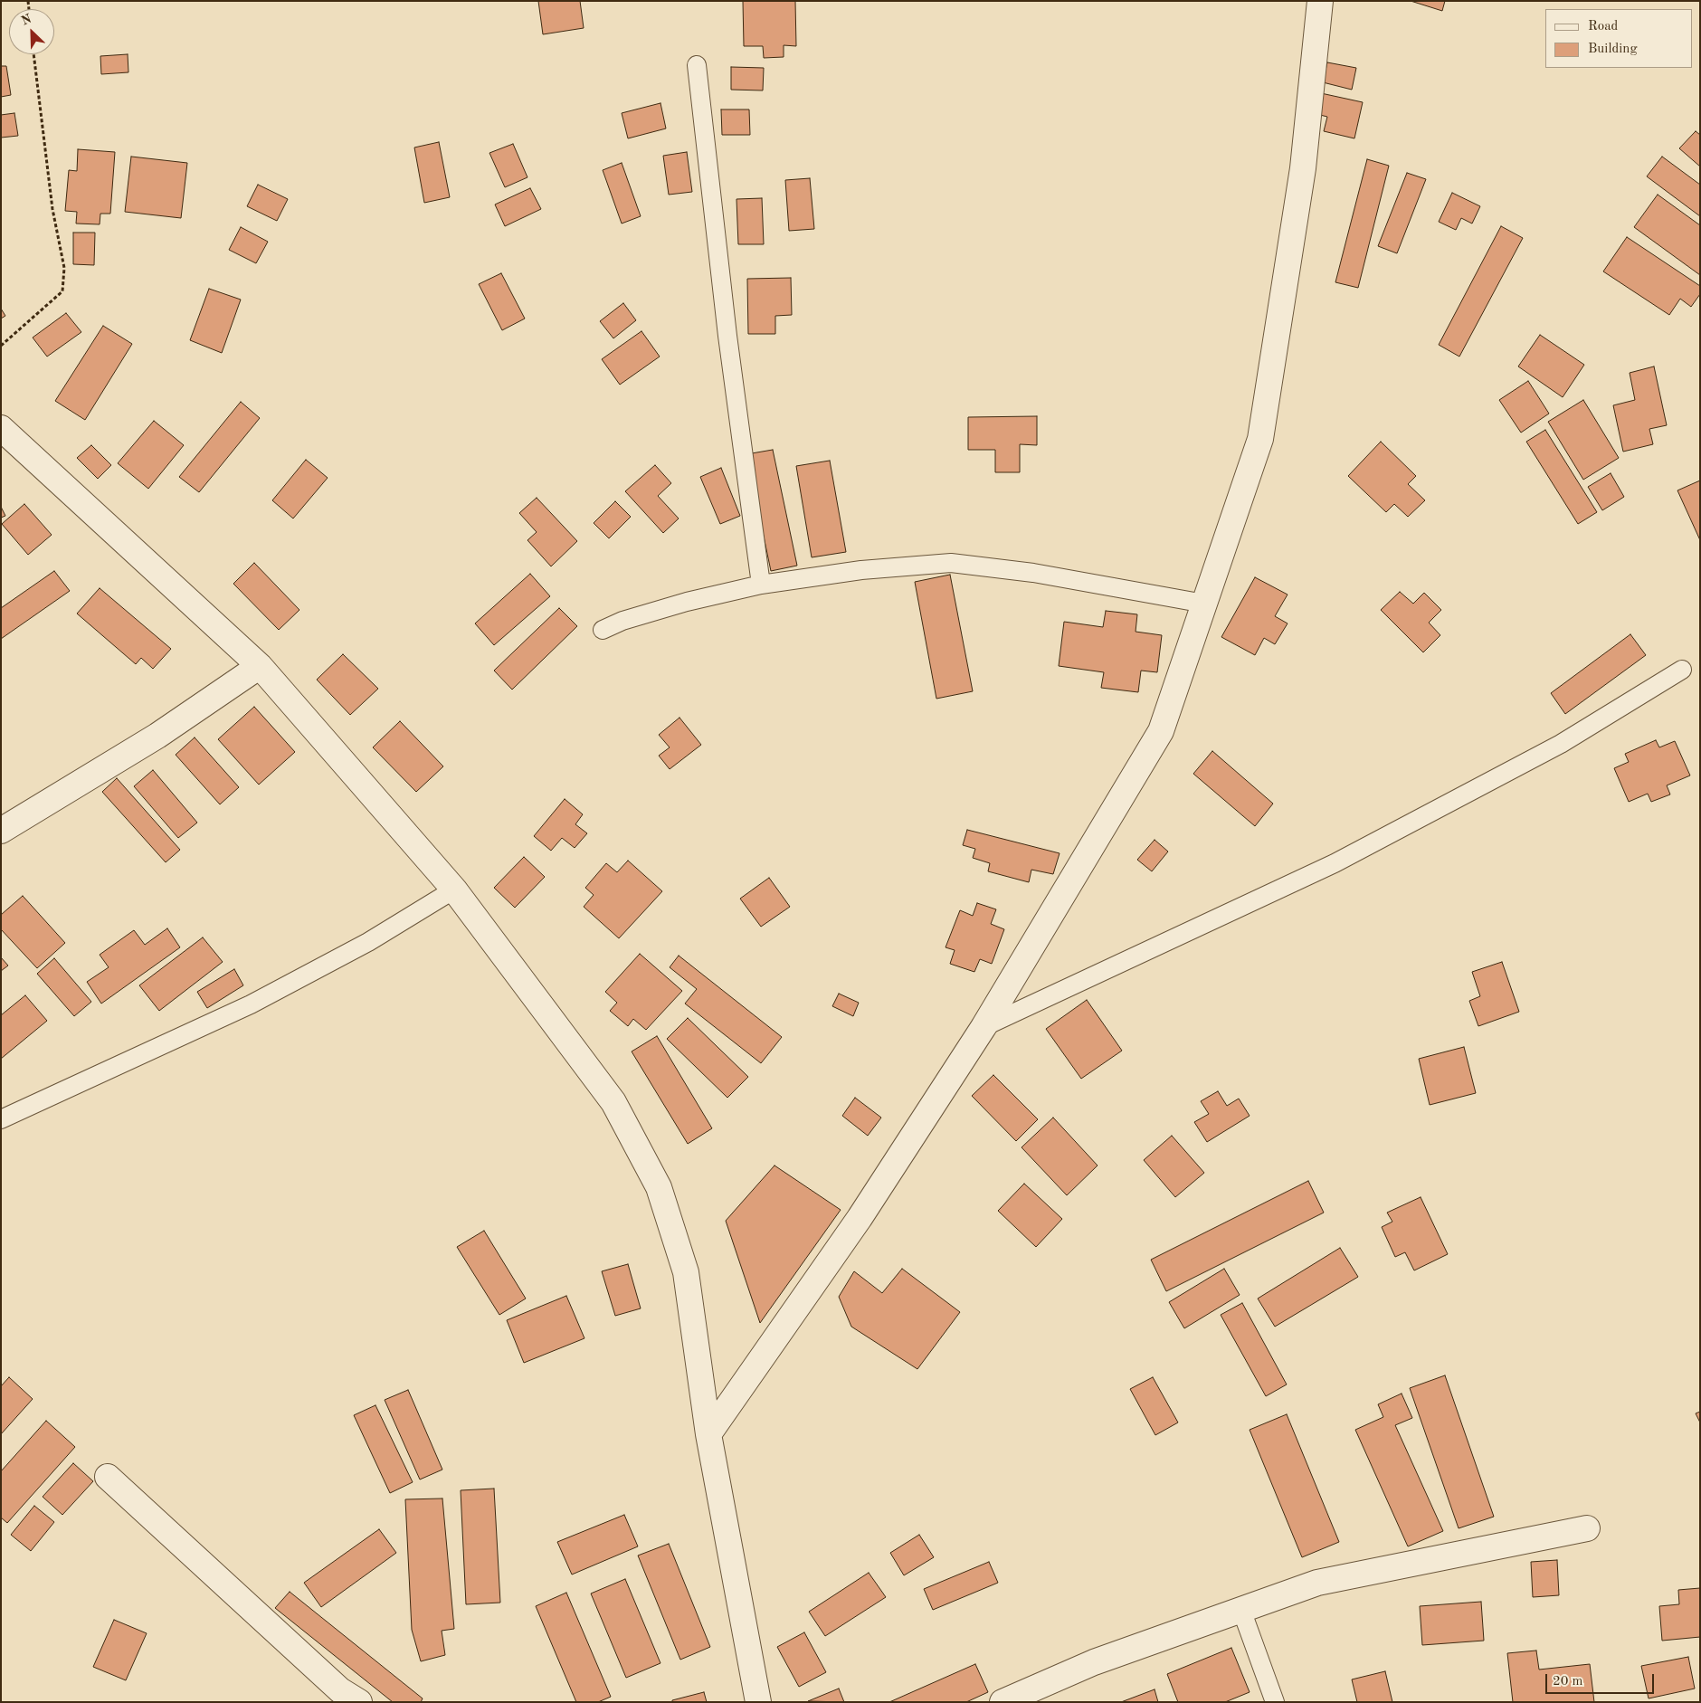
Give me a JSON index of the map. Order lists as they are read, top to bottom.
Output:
{
  "legend": ["Road", "Building"],
  "scale_bar": "20 m",
  "north": "top left"
}
